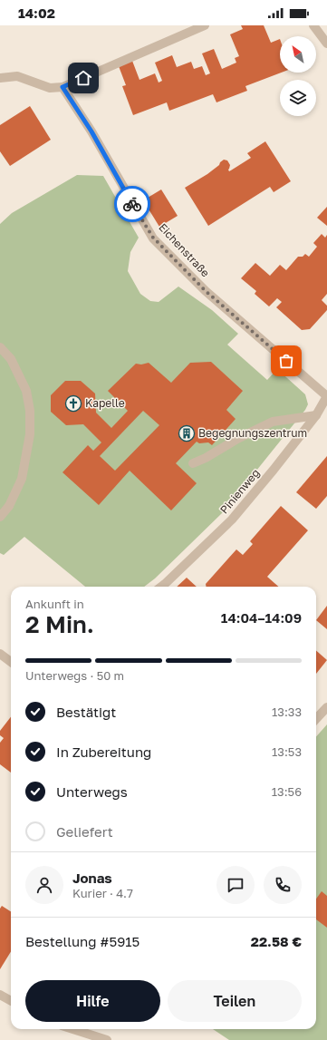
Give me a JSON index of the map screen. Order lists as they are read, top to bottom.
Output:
{
  "streets": {
    "street": ["Eichenstraße", "Pinienweg"]
  },
  "crossings": [
    ["Eichenstraße", "Pinienweg"]
  ],
  "places": {
    "church": ["Kapelle"],
    "building": ["Begegnungszentrum"]
  },
  "north": "top left",
  "page": {
    "status": "14:02",
    "heading": ["2 Min.", "Ankunft in", "14:04–14:09"],
    "panel": [
      "Jonas",
      "Kurier · 4.7",
      "Bestellung #5915",
      "22.58 €"
    ],
    "bar": "Unterwegs · 50 m",
    "list": [
      ["Bestätigt", "13:33"],
      ["In Zubereitung", "13:53"],
      ["Unterwegs", "13:56"],
      "Geliefert"
    ],
    "buttons": ["Hilfe", "Teilen"]
  }
}
